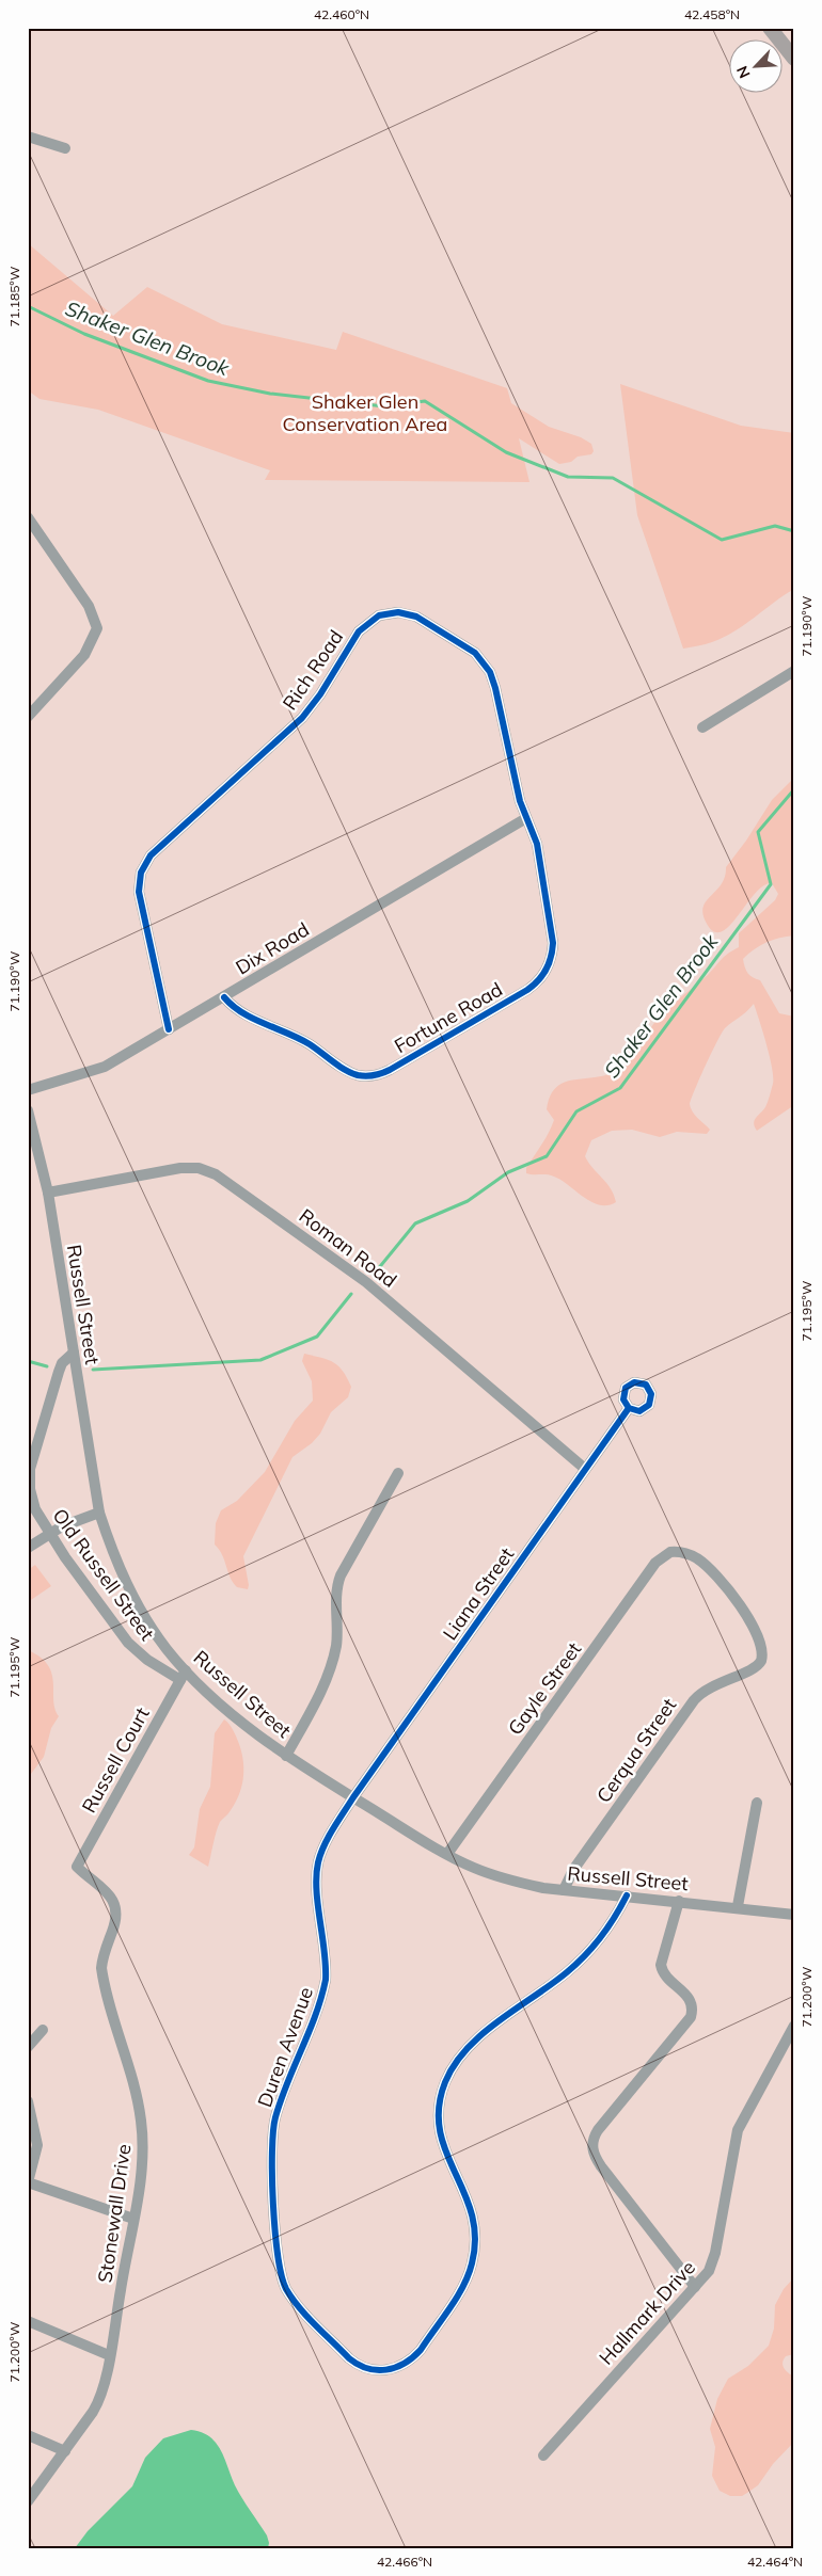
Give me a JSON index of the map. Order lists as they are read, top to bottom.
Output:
{
  "streets": {
    "street": [
      "Rich Road",
      "Dix Road",
      "Fortune Road",
      "Roman Road",
      "Russell Street",
      "Old Russell Street",
      "Liana Street",
      "Gayle Street",
      "Cerqua Street",
      "Russell Court",
      "Duren Avenue",
      "Stonewall Drive",
      "Hallmark Drive"
    ]
  },
  "crossings": [
    ["Rich Road", "Dix Road"],
    ["Rich Road", "Fortune Road"],
    ["Dix Road", "Fortune Road"],
    ["Roman Road", "Russell Street"],
    ["Roman Road", "Liana Street"],
    ["Russell Street", "Old Russell Street"],
    ["Russell Street", "Liana Street"],
    ["Russell Street", "Gayle Street"],
    ["Russell Street", "Cerqua Street"],
    ["Russell Street", "Russell Court"],
    ["Russell Street", "Duren Avenue"],
    ["Old Russell Street", "Russell Court"],
    ["Liana Street", "Duren Avenue"],
    ["Gayle Street", "Cerqua Street"],
    ["Russell Court", "Stonewall Drive"]
  ],
  "water": ["Shaker Glen Brook"],
  "parks": ["Shaker Glen Conservation Area"],
  "north": "bottom left",
  "coordinates": [
    "42.460°N",
    "42.458°N",
    "71.185°W",
    "71.190°W",
    "71.195°W",
    "71.200°W",
    "42.466°N",
    "42.464°N"
  ]
}
